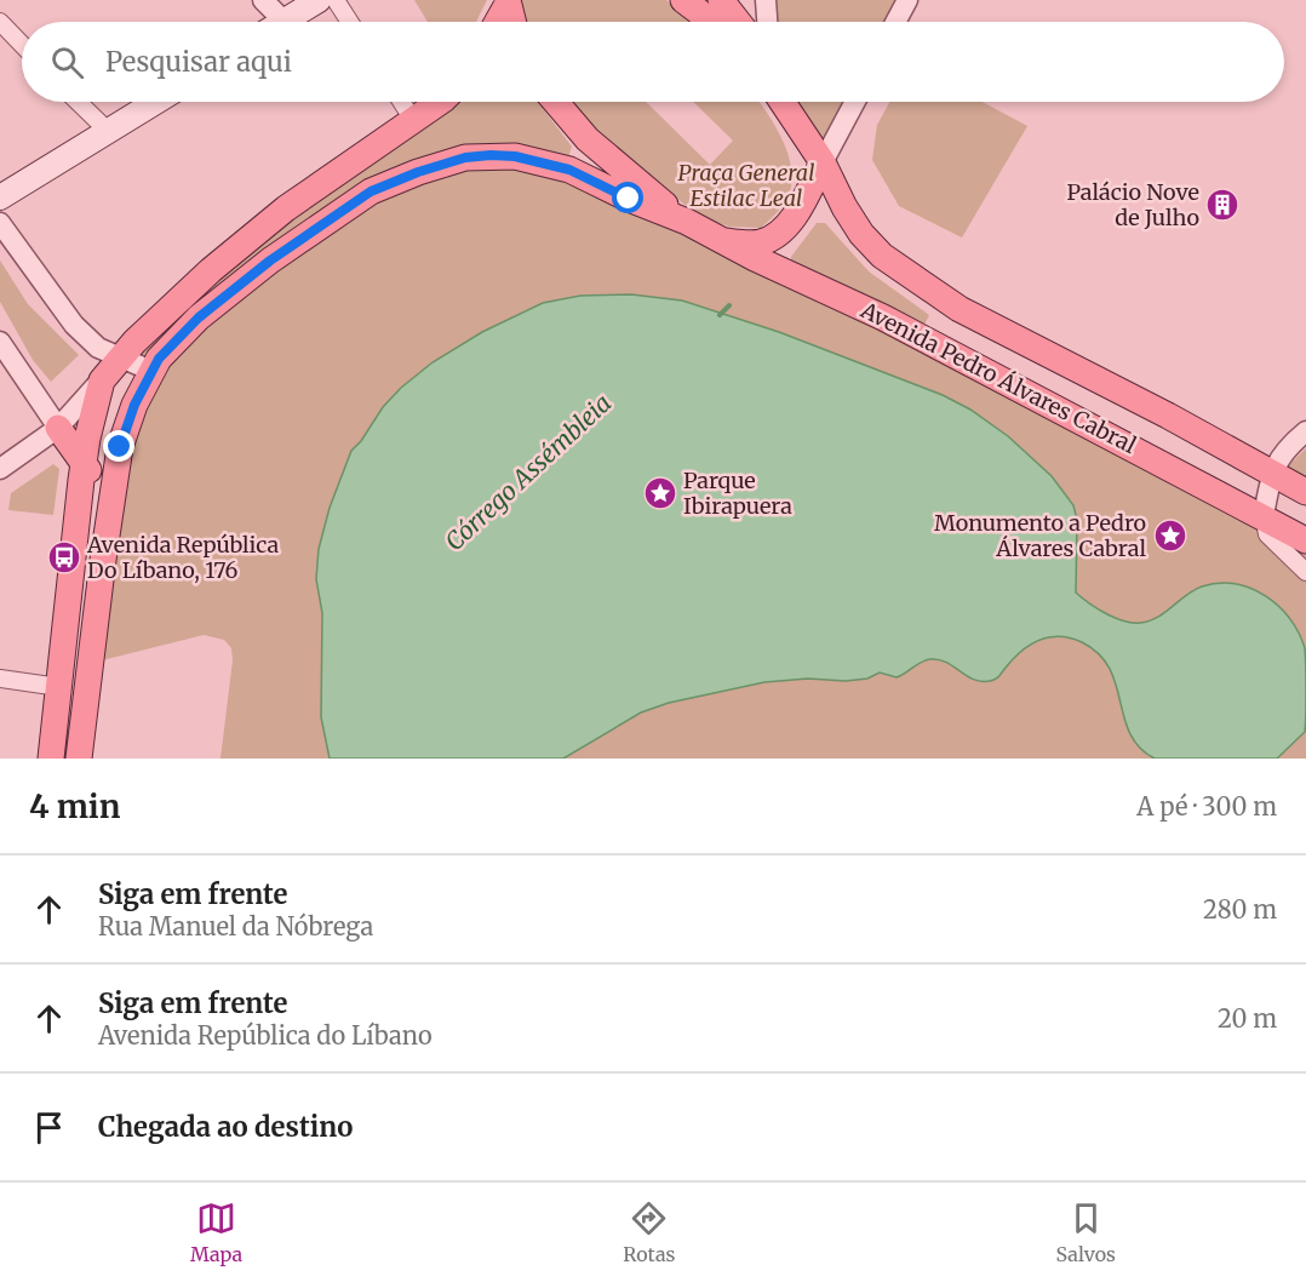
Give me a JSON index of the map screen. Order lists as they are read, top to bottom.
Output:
{
  "streets": {
    "main road": ["Avenida Pedro Álvares Cabral"]
  },
  "water": ["Córrego Assémbleia"],
  "parks": ["Praça General Estilac Leal"],
  "places": {
    "building": ["Palácio Nove de Julho"],
    "place": ["Parque Ibirapuera", "Monumento a Pedro Álvares Cabral"],
    "bus stop": ["Avenida República Do Líbano, 176"]
  },
  "page": {
    "search": "Pesquisar aqui",
    "heading": ["4 min", "A pé · 300 m"],
    "list": [
      ["Siga em frente", "Rua Manuel da Nóbrega", "280 m"],
      ["Siga em frente", "Avenida República do Líbano", "20 m"],
      "Chegada ao destino"
    ],
    "nav": ["Mapa", "Rotas", "Salvos"]
  }
}
